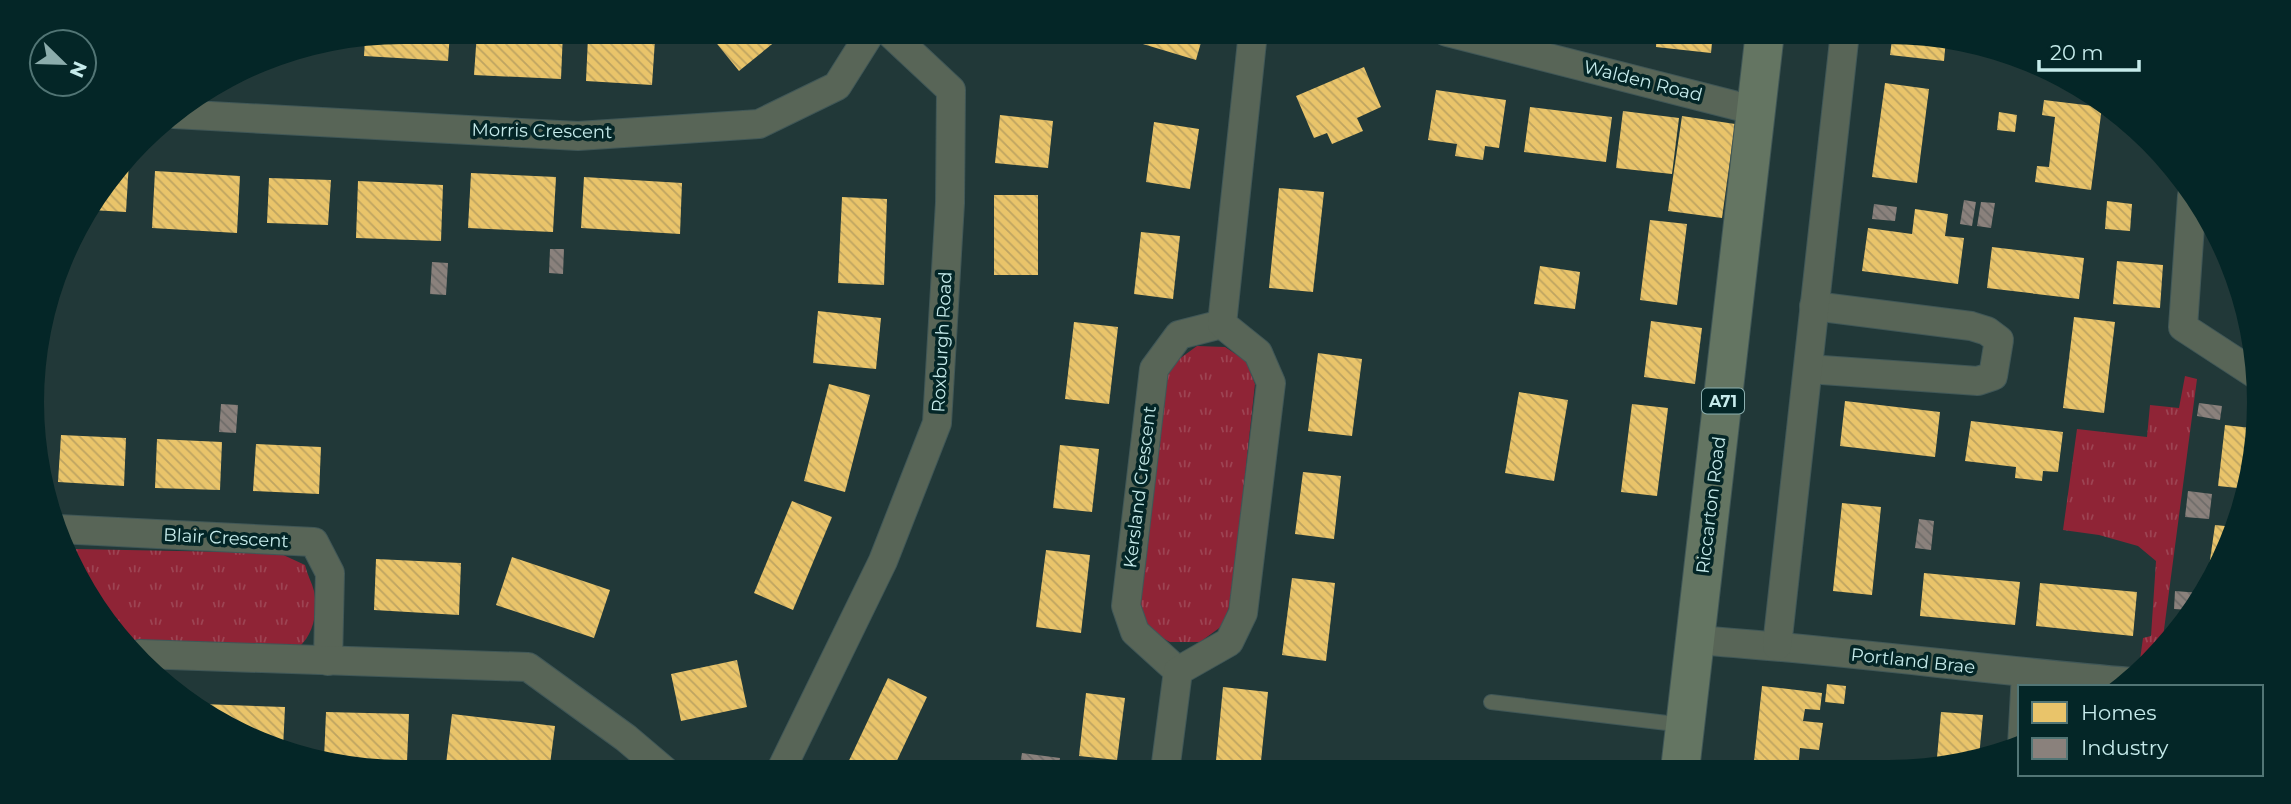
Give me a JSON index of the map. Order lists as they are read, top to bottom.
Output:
{
  "streets": {
    "main road": ["A71", "Riccarton Road"],
    "street": [
      "Walden Road",
      "Morris Crescent",
      "Roxburgh Road",
      "Kersland Crescent",
      "Blair Crescent",
      "Portland Brae"
    ]
  },
  "crossings": [
    ["Walden Road", "Riccarton Road"],
    ["Riccarton Road", "Portland Brae"]
  ],
  "legend": ["Homes", "Industry"],
  "scale_bar": "20 m",
  "north": "bottom right"
}
